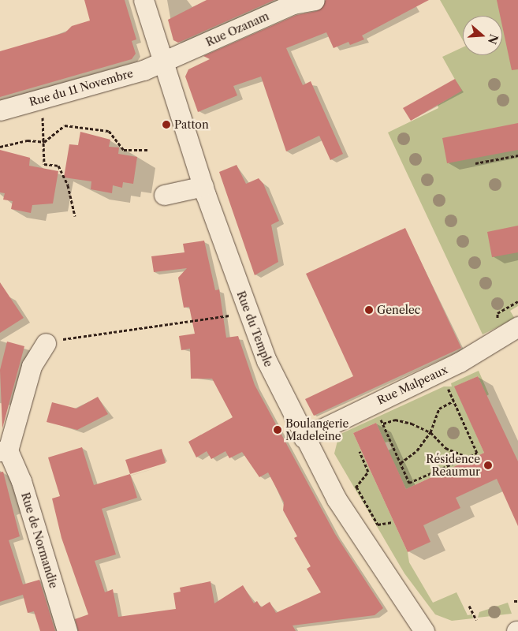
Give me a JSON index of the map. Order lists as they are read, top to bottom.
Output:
{
  "streets": {
    "street": [
      "Rue Ozanam",
      "Rue du 11 Novembre",
      "Rue du Temple",
      "Rue Malpeaux",
      "Rue de Normandie"
    ]
  },
  "crossings": [
    ["Rue Ozanam", "Rue du 11 Novembre"],
    ["Rue Ozanam", "Rue du Temple"],
    ["Rue du 11 Novembre", "Rue du Temple"],
    ["Rue du Temple", "Rue Malpeaux"]
  ],
  "places": [
    "Patton",
    "Genelec",
    "Boulangerie Madeleine",
    "Résidence Reaumur"
  ],
  "north": "right"
}
